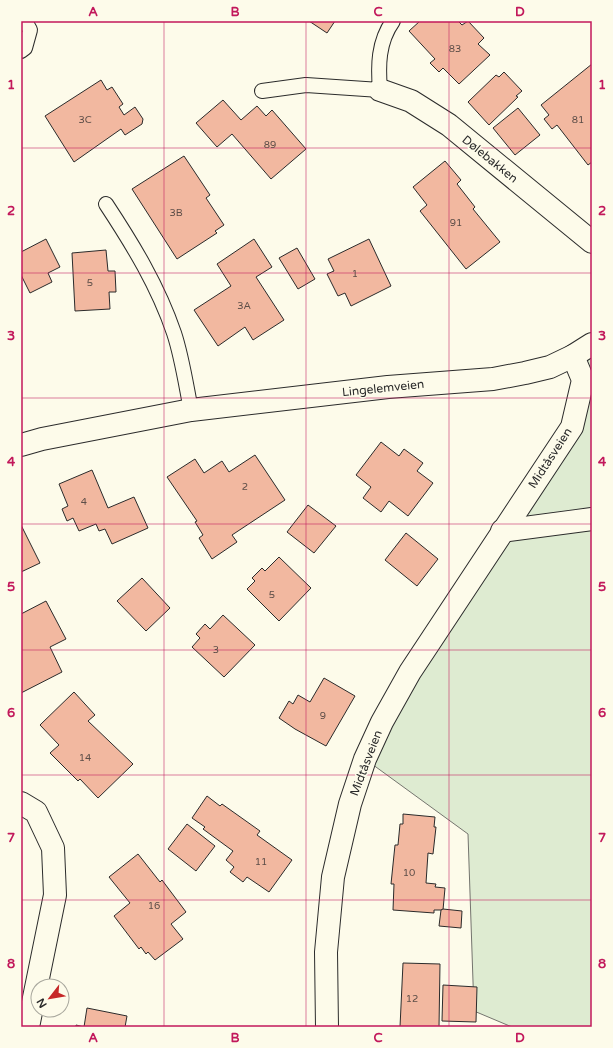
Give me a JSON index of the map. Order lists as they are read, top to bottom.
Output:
{
  "streets": {
    "street": ["Dølebakken", "Lingelemveien", "Midtåsveien"]
  },
  "crossings": [
    ["Lingelemveien", "Midtåsveien"]
  ],
  "house_numbers": [
    "83",
    "3C",
    "81",
    "89",
    "3B",
    "91",
    "1",
    "5",
    "3A",
    "2",
    "4",
    "5",
    "3",
    "9",
    "14",
    "11",
    "10",
    "16",
    "12"
  ],
  "north": "bottom left",
  "grid": {
    "columns": [
      "A",
      "B",
      "C",
      "D"
    ],
    "rows": [
      "1",
      "2",
      "3",
      "4",
      "5",
      "6",
      "7",
      "8"
    ]
  }
}
